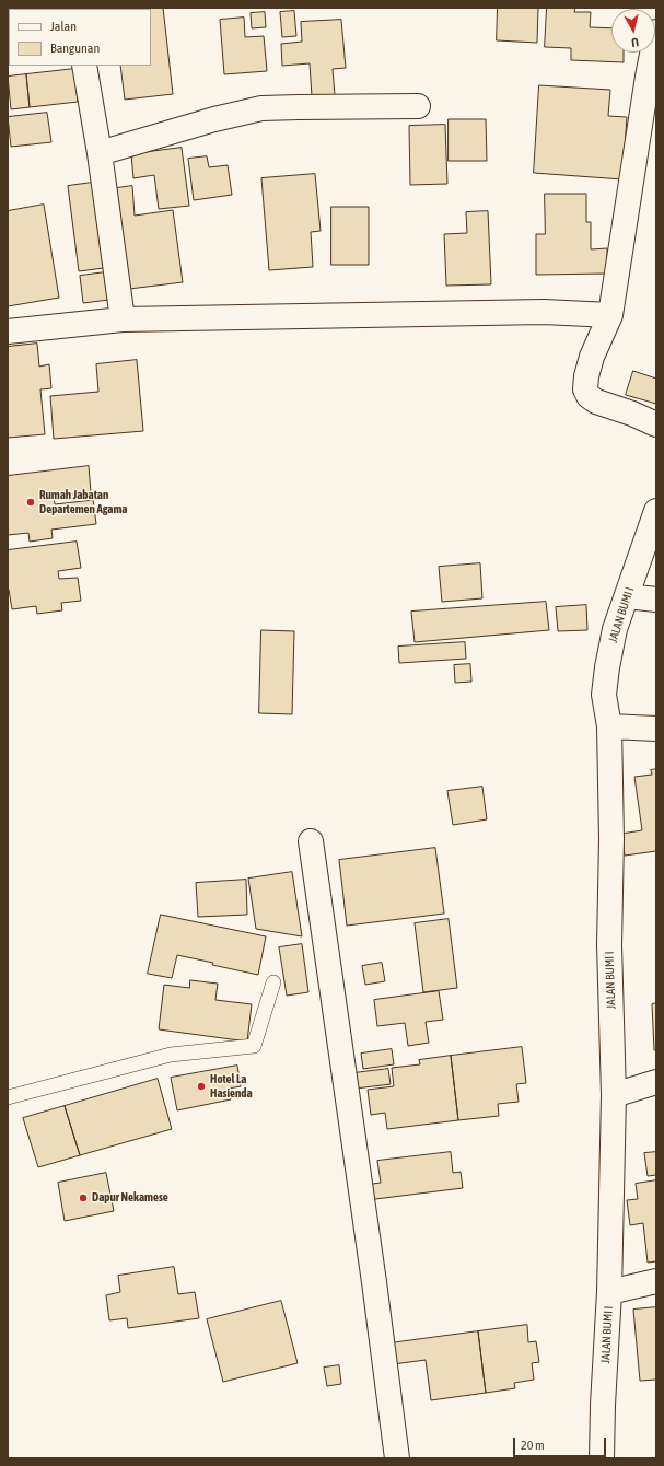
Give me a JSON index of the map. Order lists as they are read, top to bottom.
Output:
{
  "streets": {
    "street": ["JALAN BUMI I"]
  },
  "places": ["Rumah Jabatan Departemen Agama", "Hotel La Hasienda", "Dapur Nekamese"],
  "legend": ["Jalan", "Bangunan"],
  "scale_bar": "20 m",
  "north": "bottom"
}
